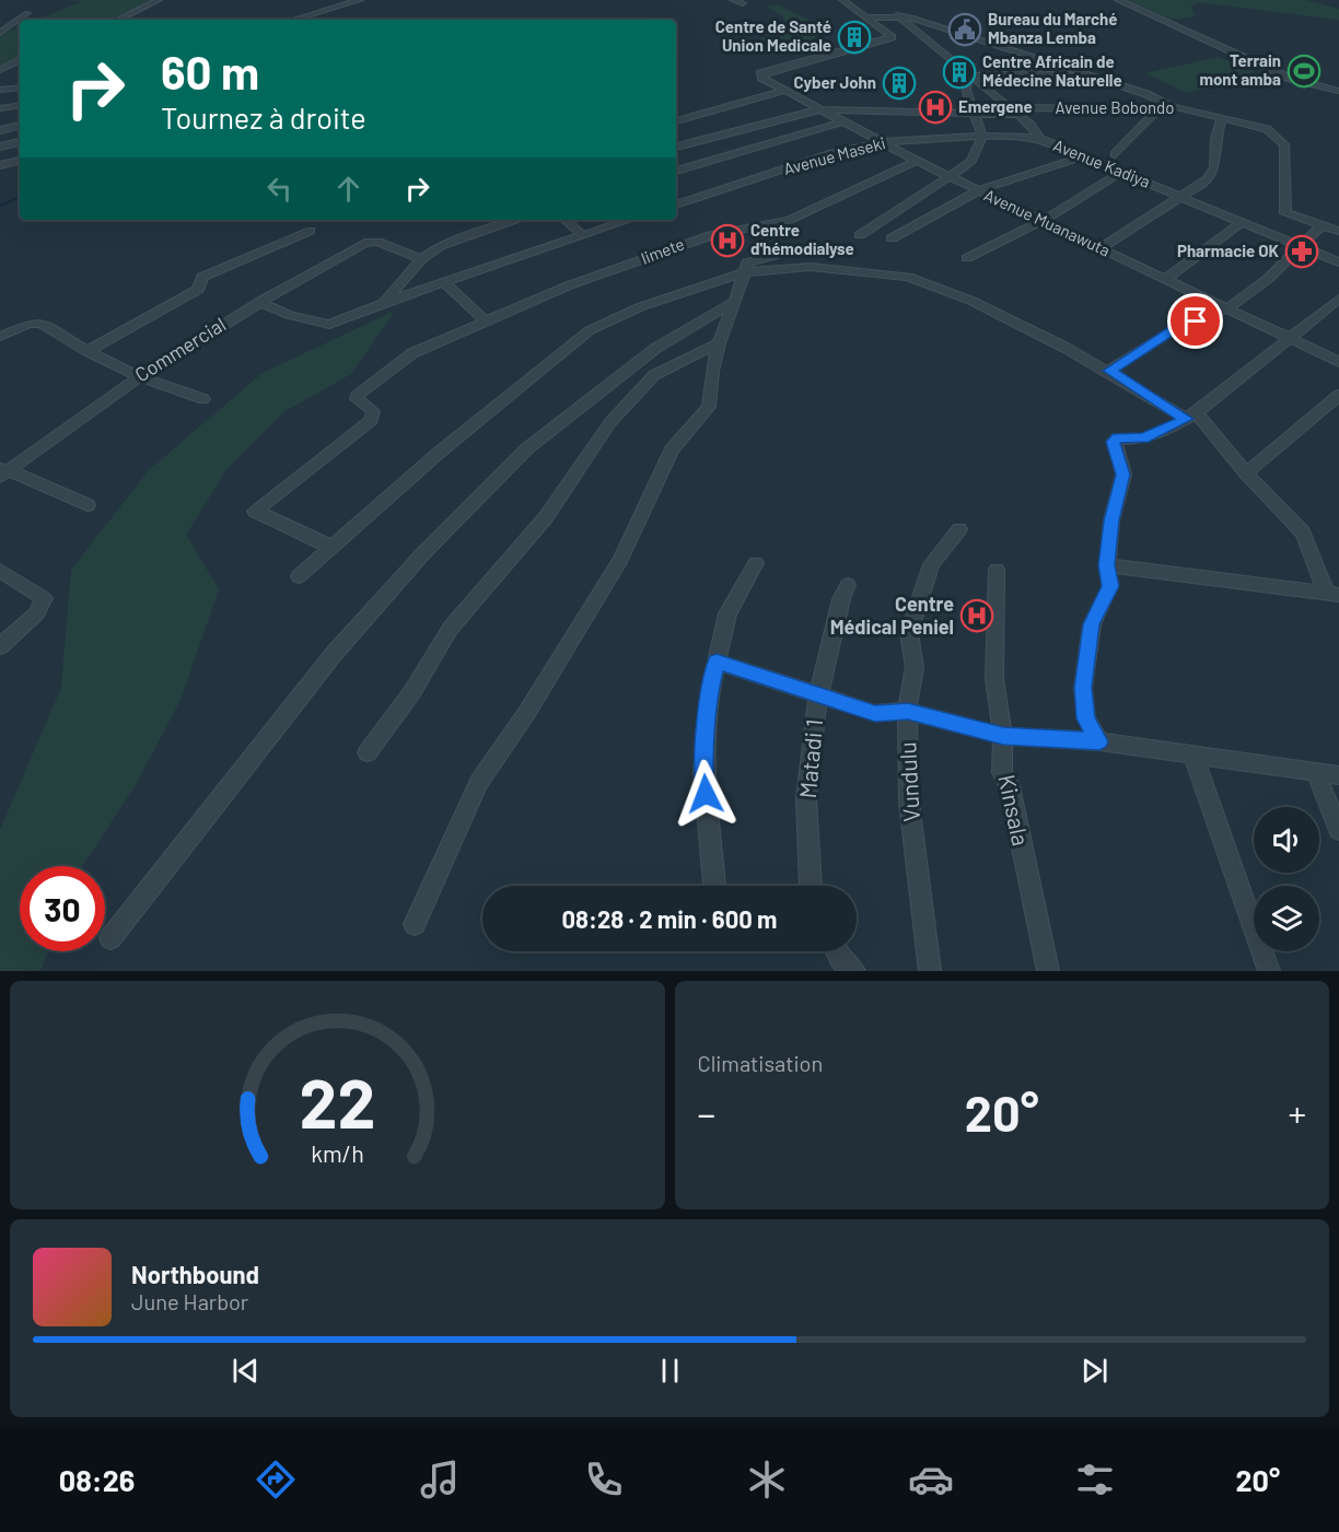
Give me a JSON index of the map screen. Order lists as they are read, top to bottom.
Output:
{
  "streets": {
    "street": [
      "Avenue Bobondo",
      "Avenue Maseki",
      "Avenue Kadiya",
      "Avenue Muanawuta",
      "limete",
      "Commercial",
      "Matadi 1",
      "Vundulu",
      "Kinsala"
    ]
  },
  "crossings": [
    ["Avenue Bobondo", "Avenue Kadiya"],
    ["Avenue Bobondo", "Avenue Muanawuta"],
    ["Avenue Maseki", "Avenue Kadiya"],
    ["Avenue Maseki", "Avenue Muanawuta"],
    ["Avenue Muanawuta", "limete"]
  ],
  "places": {
    "public building": ["Bureau du Marché Mbanza Lemba"],
    "building": ["Centre de Santé Union Medicale", "Centre Africain de Médecine Naturelle", "Cyber John"],
    "sports": ["Terrain mont amba"],
    "hospital": ["Emergene", "Centre d'hémodialyse", "Centre Médical Peniel"],
    "pharmacy": ["Pharmacie OK"]
  },
  "page": {
    "turn": ["60 m", "Tournez à droite"],
    "limit": "30",
    "trip": "08:28 · 2 min · 600 m",
    "tile": "Climatisation",
    "heat": ["−", "20°", "+"],
    "song": ["Northbound", "June Harbor"],
    "tabs": ["08:26", "20°"],
    "gauge": ["22", "km/h"]
  }
}
